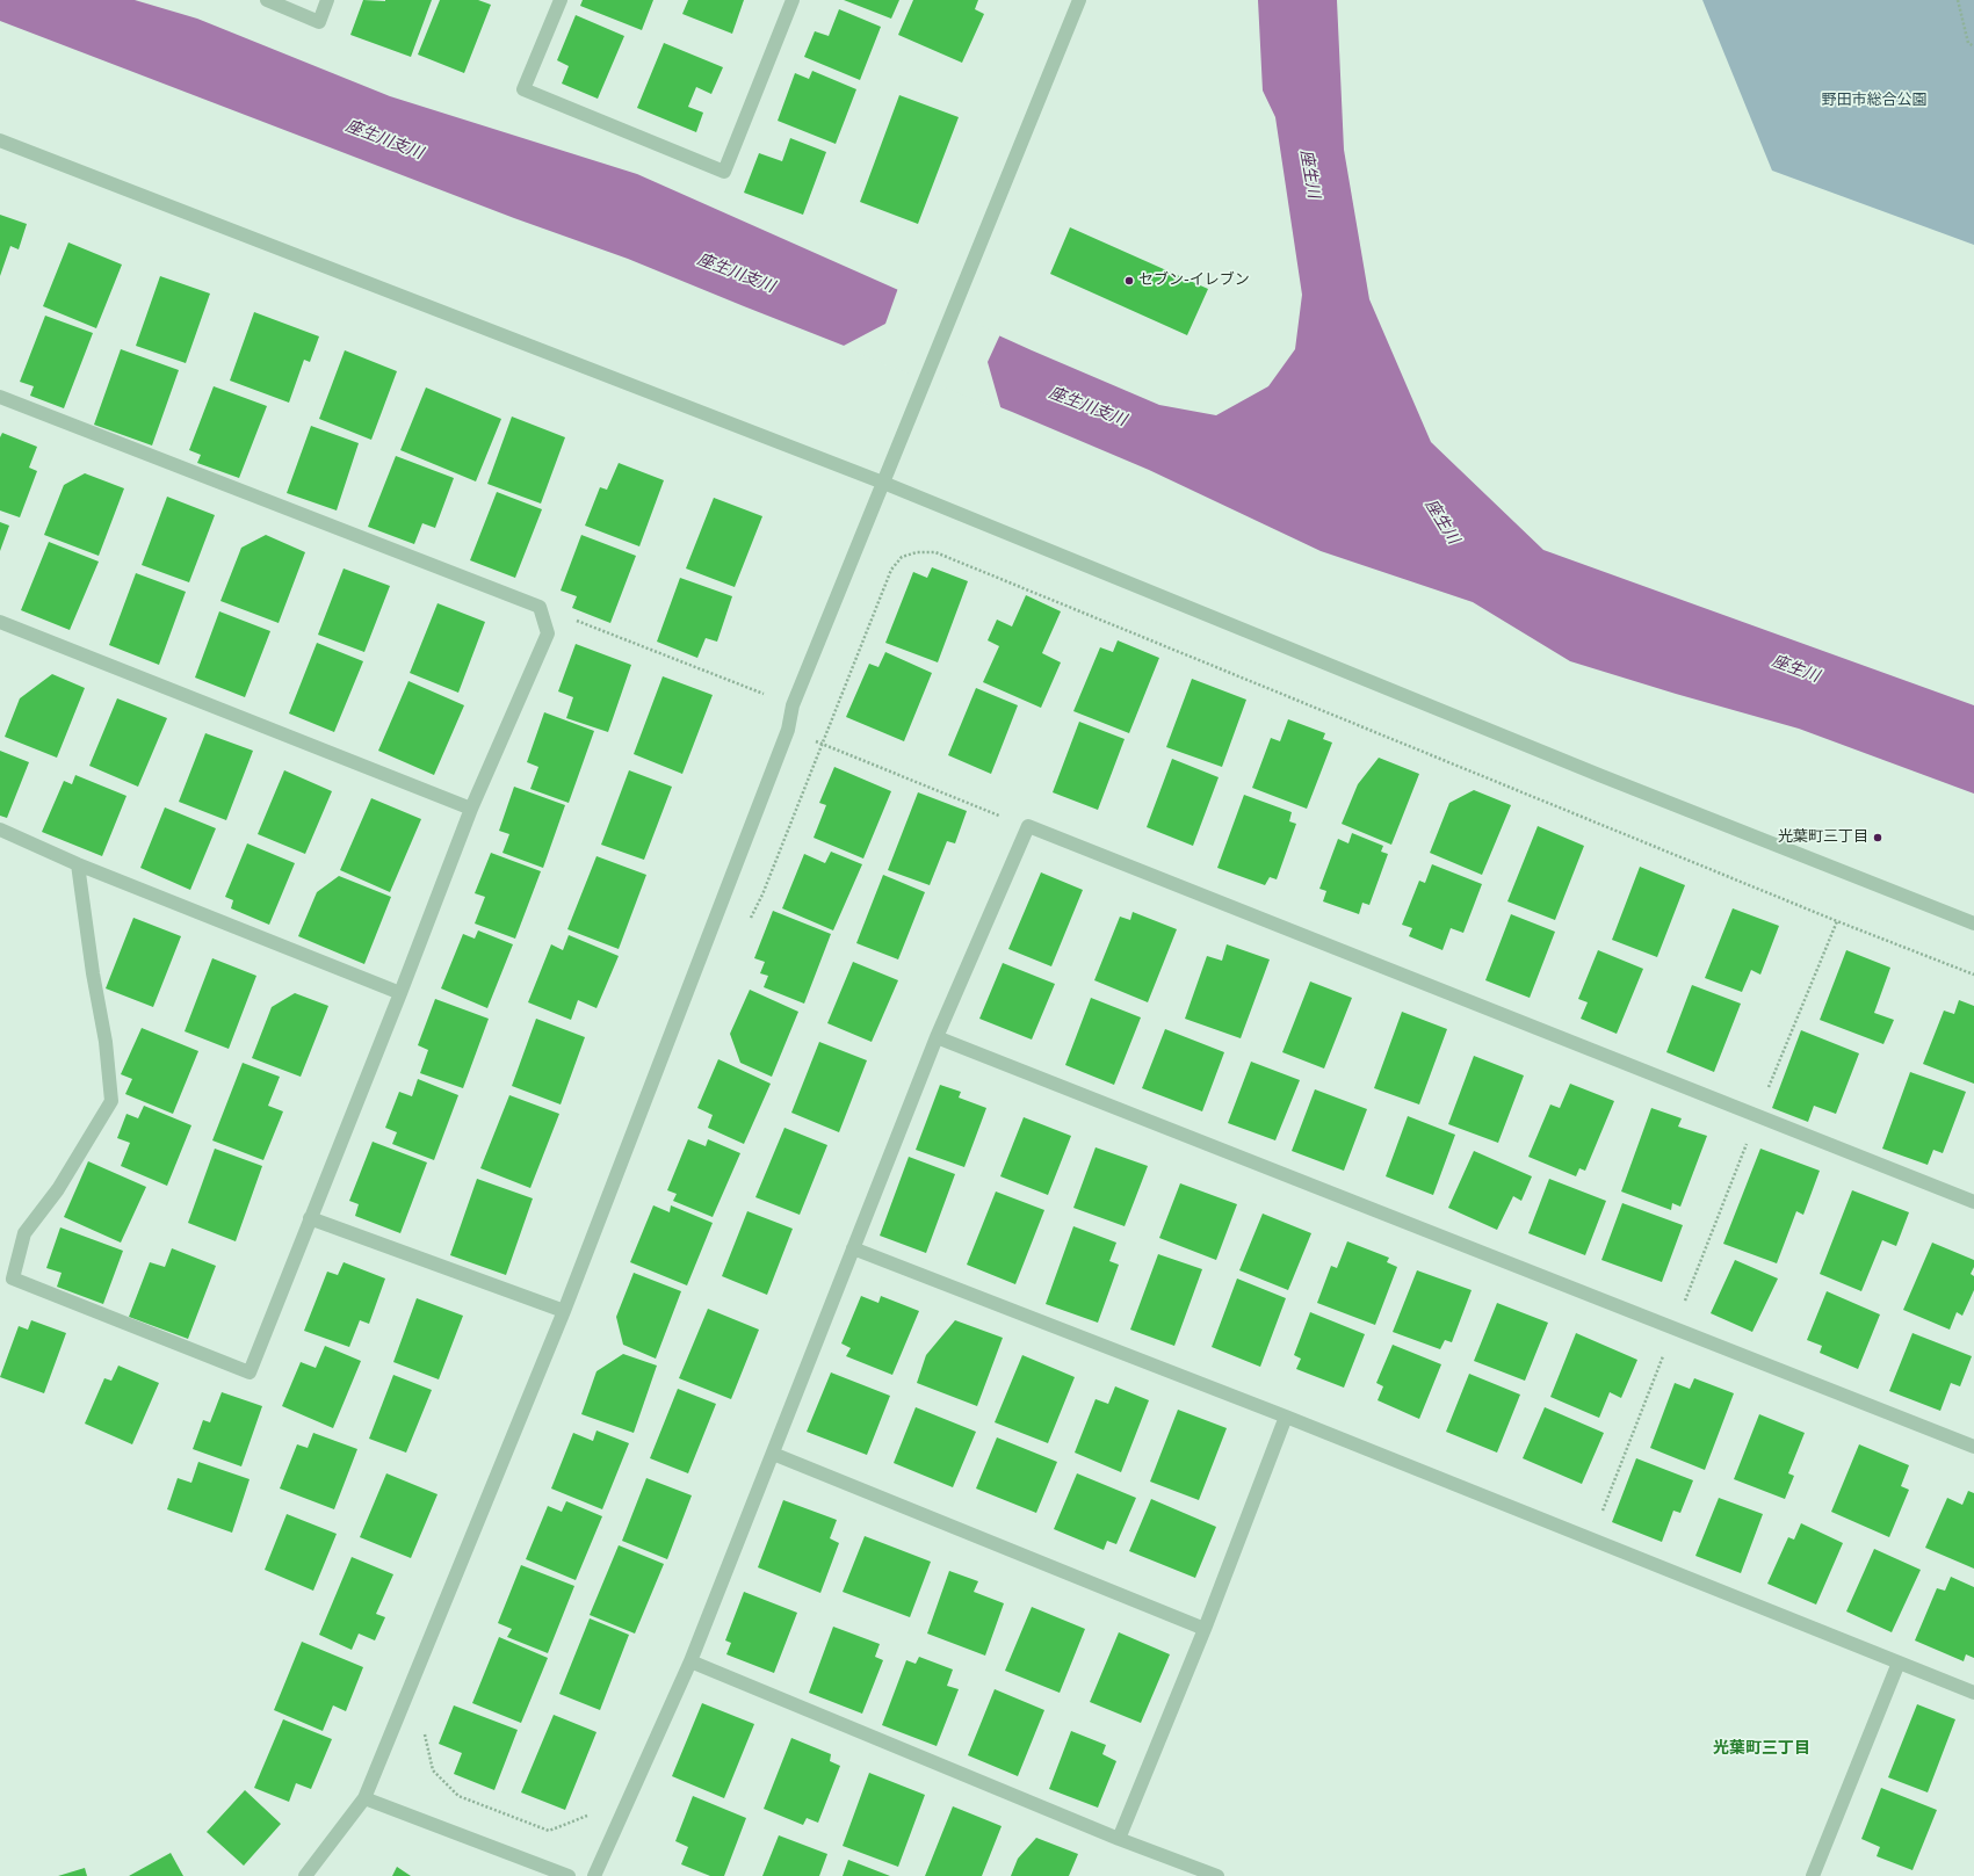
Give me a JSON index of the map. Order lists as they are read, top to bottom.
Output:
{
  "districts": ["光葉町三丁目"],
  "water": ["座生川支川", "座生川"],
  "parks": ["野田市総合公園"],
  "places": ["セブン-イレブン", "光葉町三丁目"]
}
